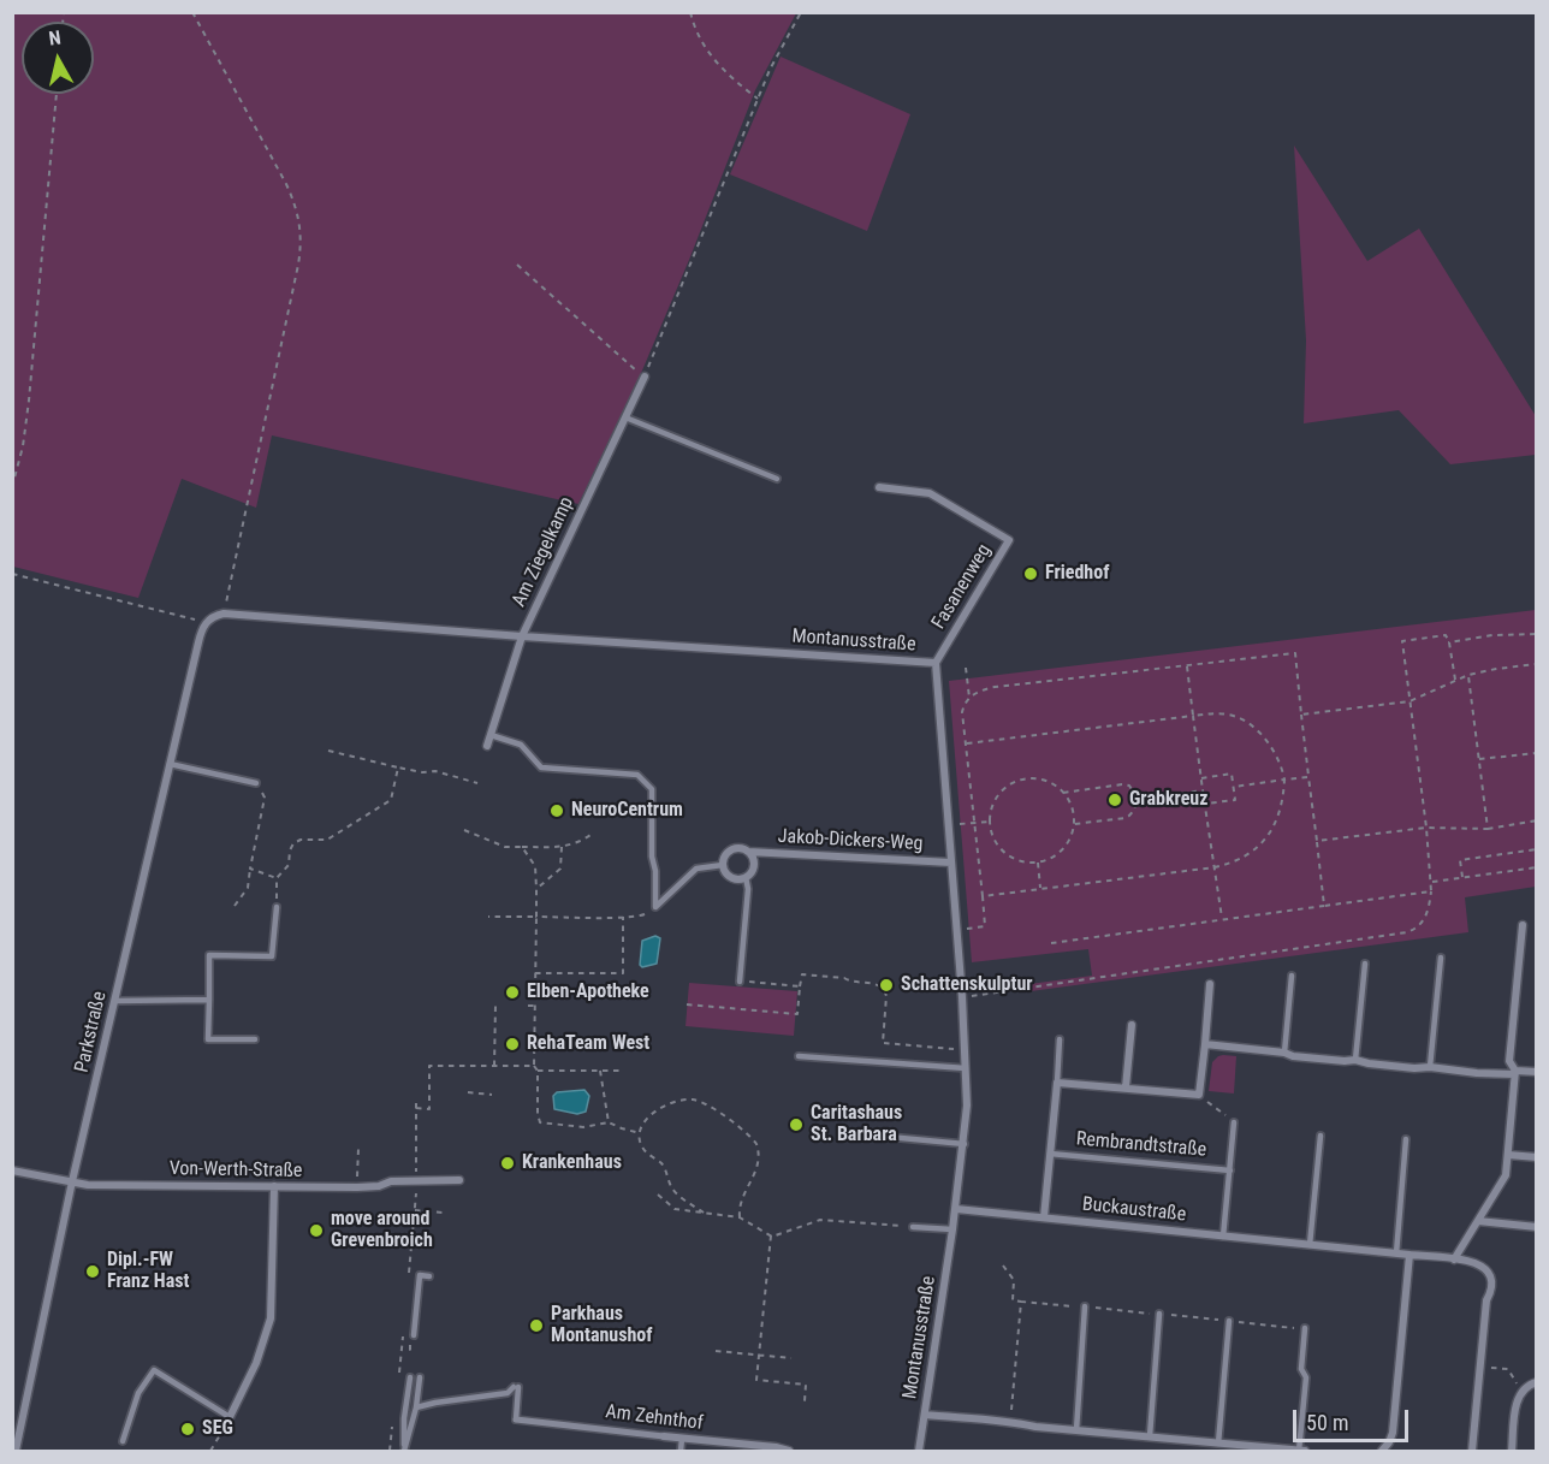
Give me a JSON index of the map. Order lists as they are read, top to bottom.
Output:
{
  "streets": {
    "street": [
      "Am Ziegelkamp",
      "Fasanenweg",
      "Montanusstraße",
      "Jakob-Dickers-Weg",
      "Parkstraße",
      "Rembrandtstraße",
      "Von-Werth-Straße",
      "Buckaustraße",
      "Am Zehnthof"
    ]
  },
  "crossings": [
    ["Am Ziegelkamp", "Montanusstraße"],
    ["Fasanenweg", "Montanusstraße"],
    ["Montanusstraße", "Jakob-Dickers-Weg"],
    ["Montanusstraße", "Parkstraße"],
    ["Montanusstraße", "Buckaustraße"],
    ["Parkstraße", "Von-Werth-Straße"],
    ["Rembrandtstraße", "Buckaustraße"]
  ],
  "places": [
    "Friedhof",
    "Grabkreuz",
    "NeuroCentrum",
    "Schattenskulptur",
    "Elben-Apotheke",
    "RehaTeam West",
    "Caritashaus St. Barbara",
    "Krankenhaus",
    "move around Grevenbroich",
    "Dipl.-FW Franz Hast",
    "Parkhaus Montanushof",
    "SEG"
  ],
  "scale_bar": "50 m",
  "north": "top"
}
